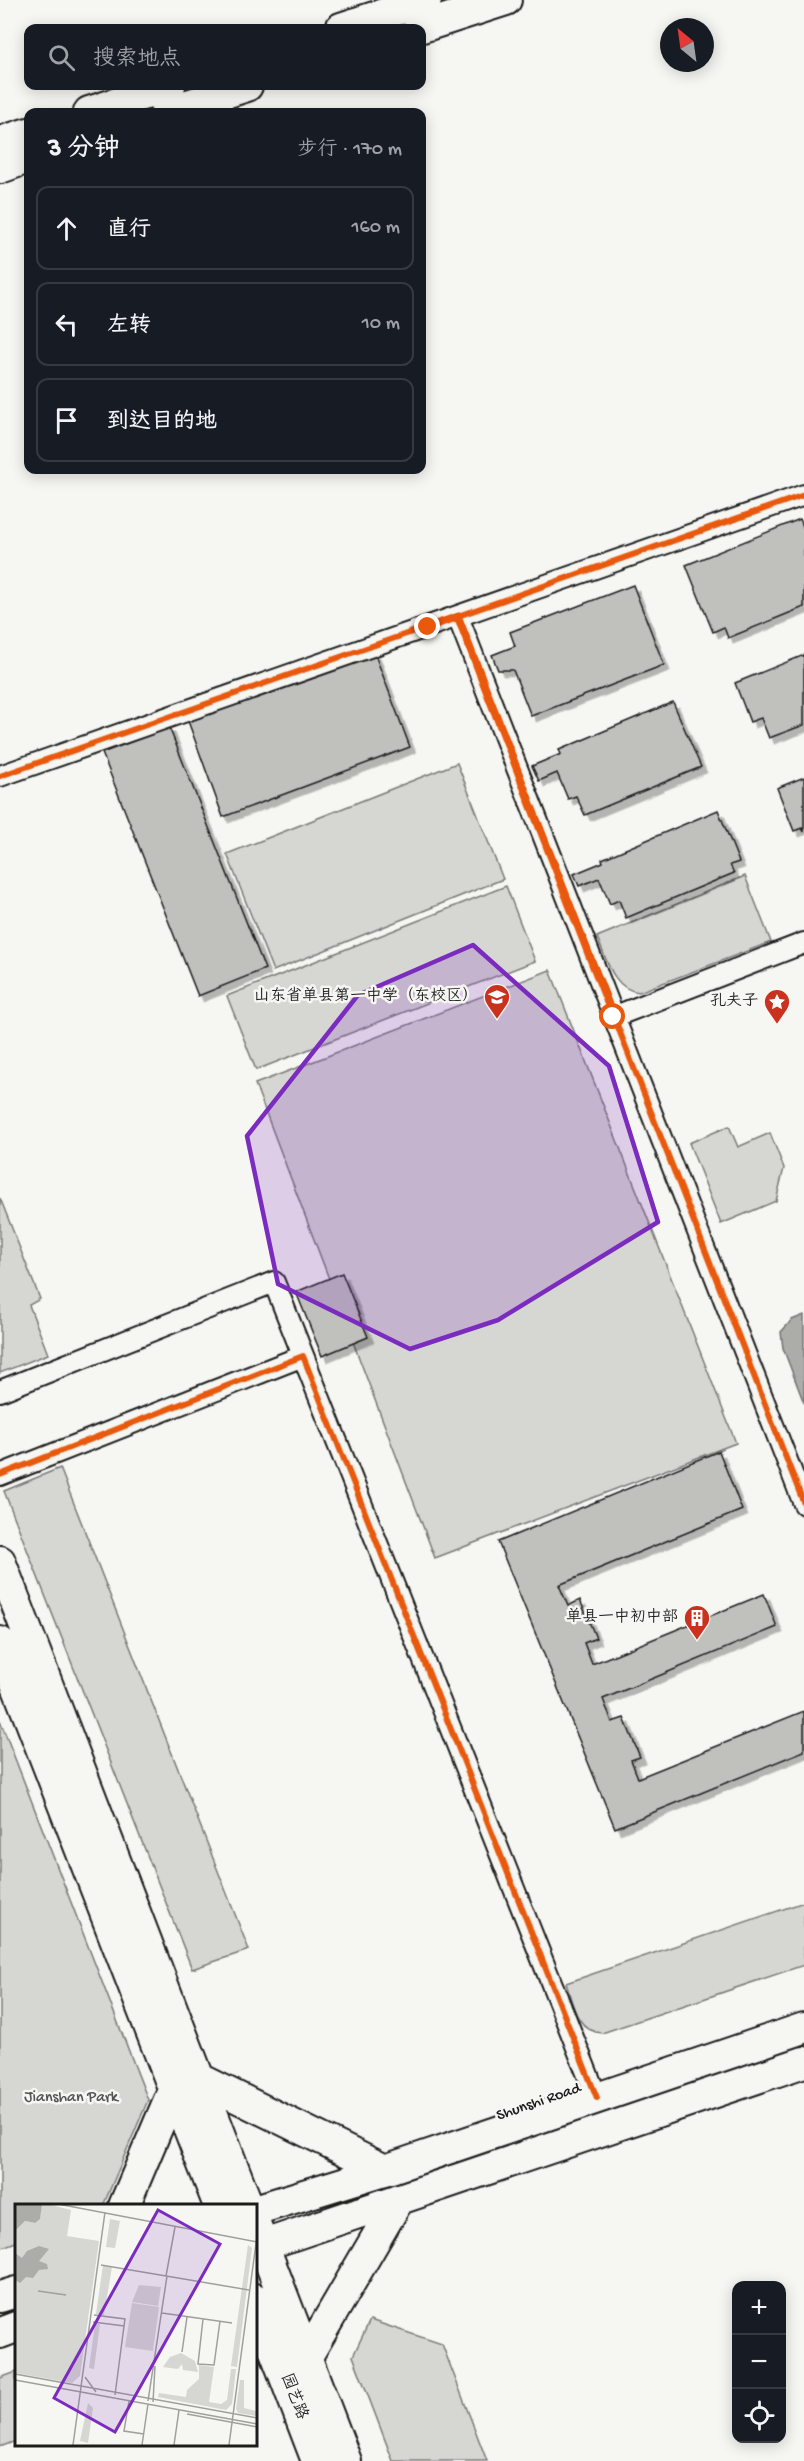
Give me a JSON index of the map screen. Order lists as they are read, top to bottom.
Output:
{
  "streets": {
    "main road": ["Shunshi Road", "园艺路"]
  },
  "parks": ["Jianshan Park"],
  "places": {
    "school or university": ["山东省单县第一中学（东校区）"],
    "place": ["孔夫子"],
    "building": ["单县一中初中部"]
  },
  "north": "top left",
  "page": {
    "search": "搜索地点",
    "heading": ["3 分钟", "步行 · 170 m"],
    "list": [
      ["直行", "160 m"],
      ["左转", "10 m"],
      "到达目的地"
    ],
    "map_buttons": ["+", "−"]
  }
}
